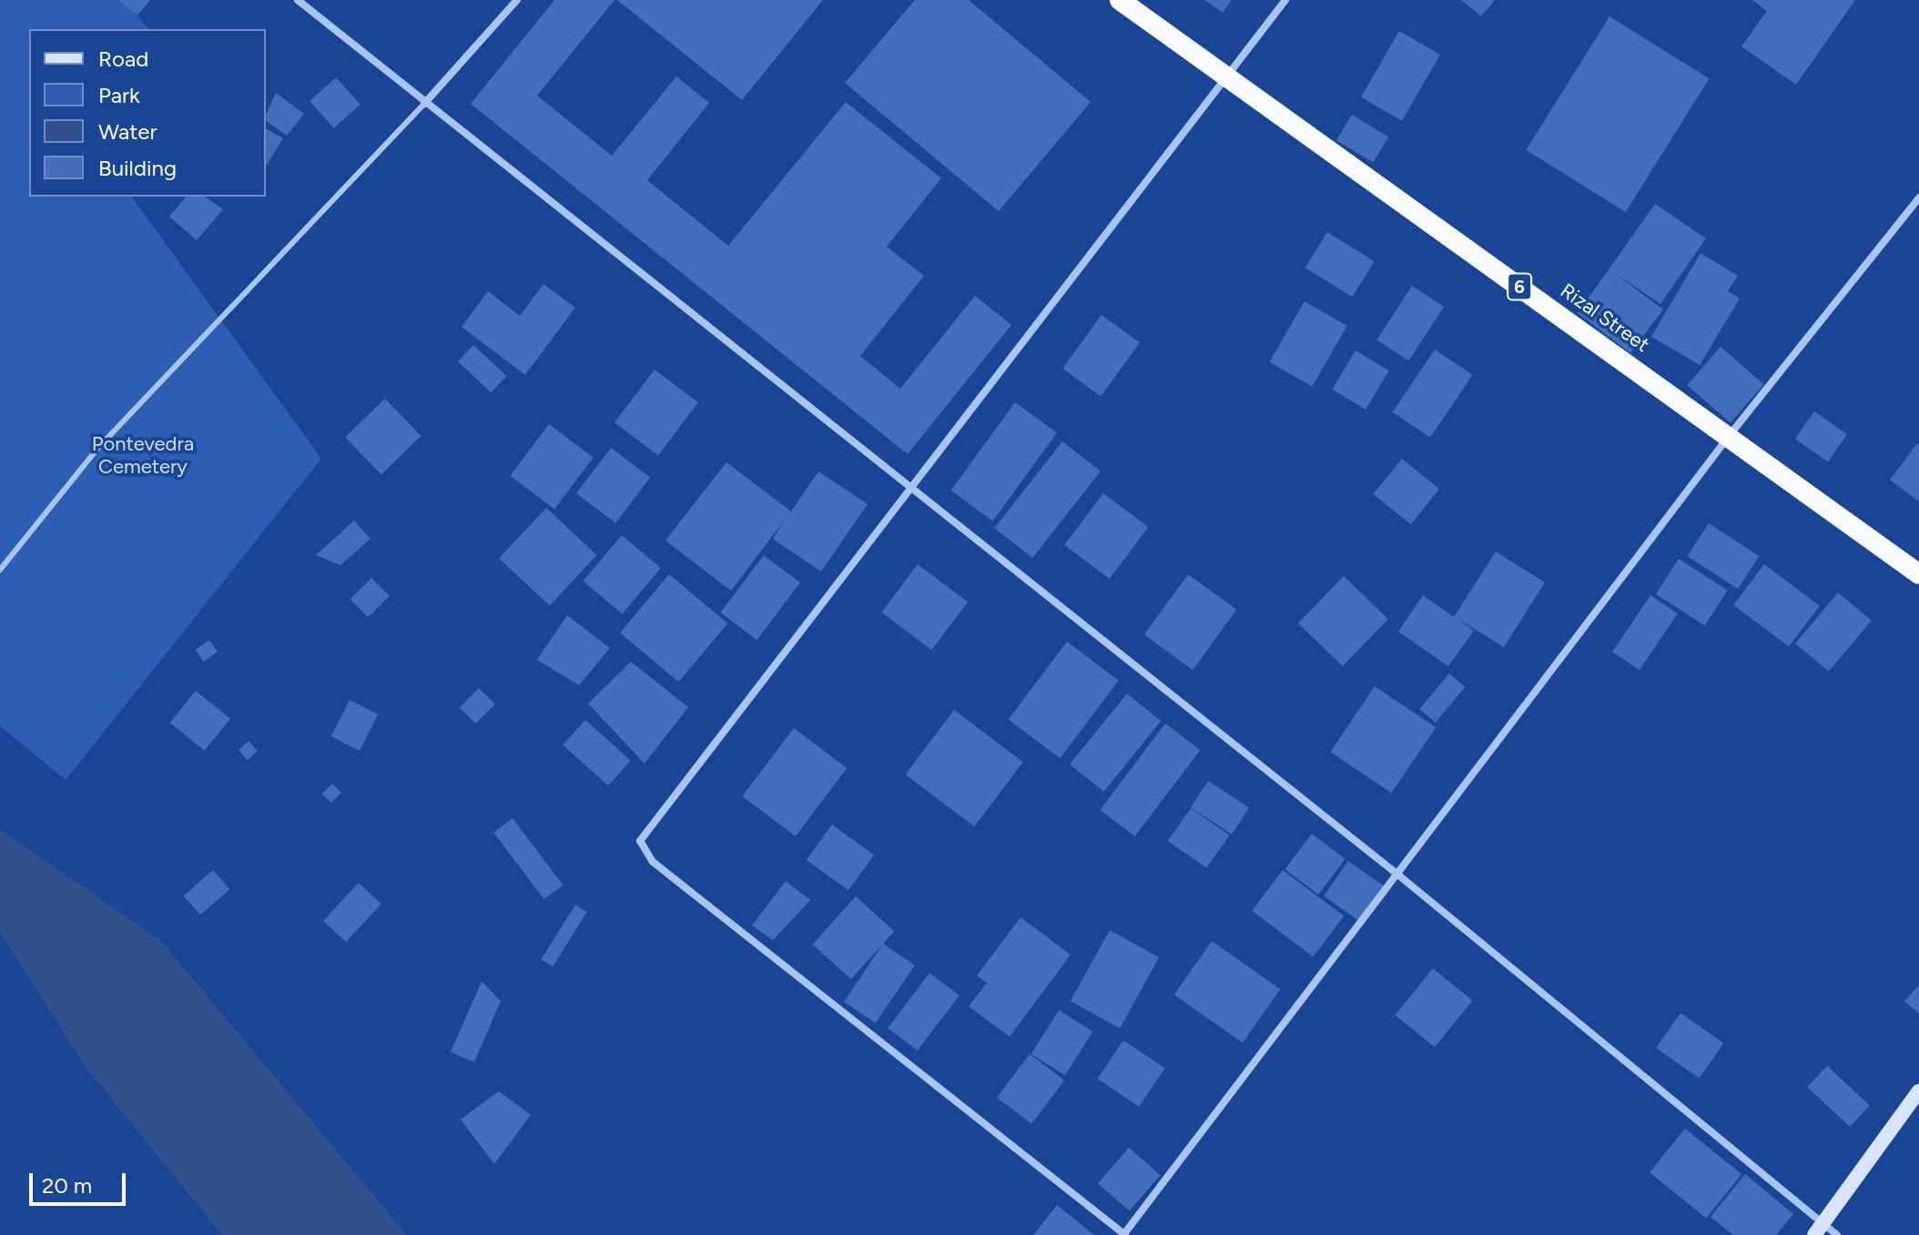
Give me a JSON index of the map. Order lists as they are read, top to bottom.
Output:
{
  "streets": {
    "highway": ["6", "Rizal Street"]
  },
  "parks": ["Pontevedra Cemetery"],
  "legend": [
    "Road",
    "Park",
    "Water",
    "Building"
  ],
  "scale_bar": "20 m"
}
